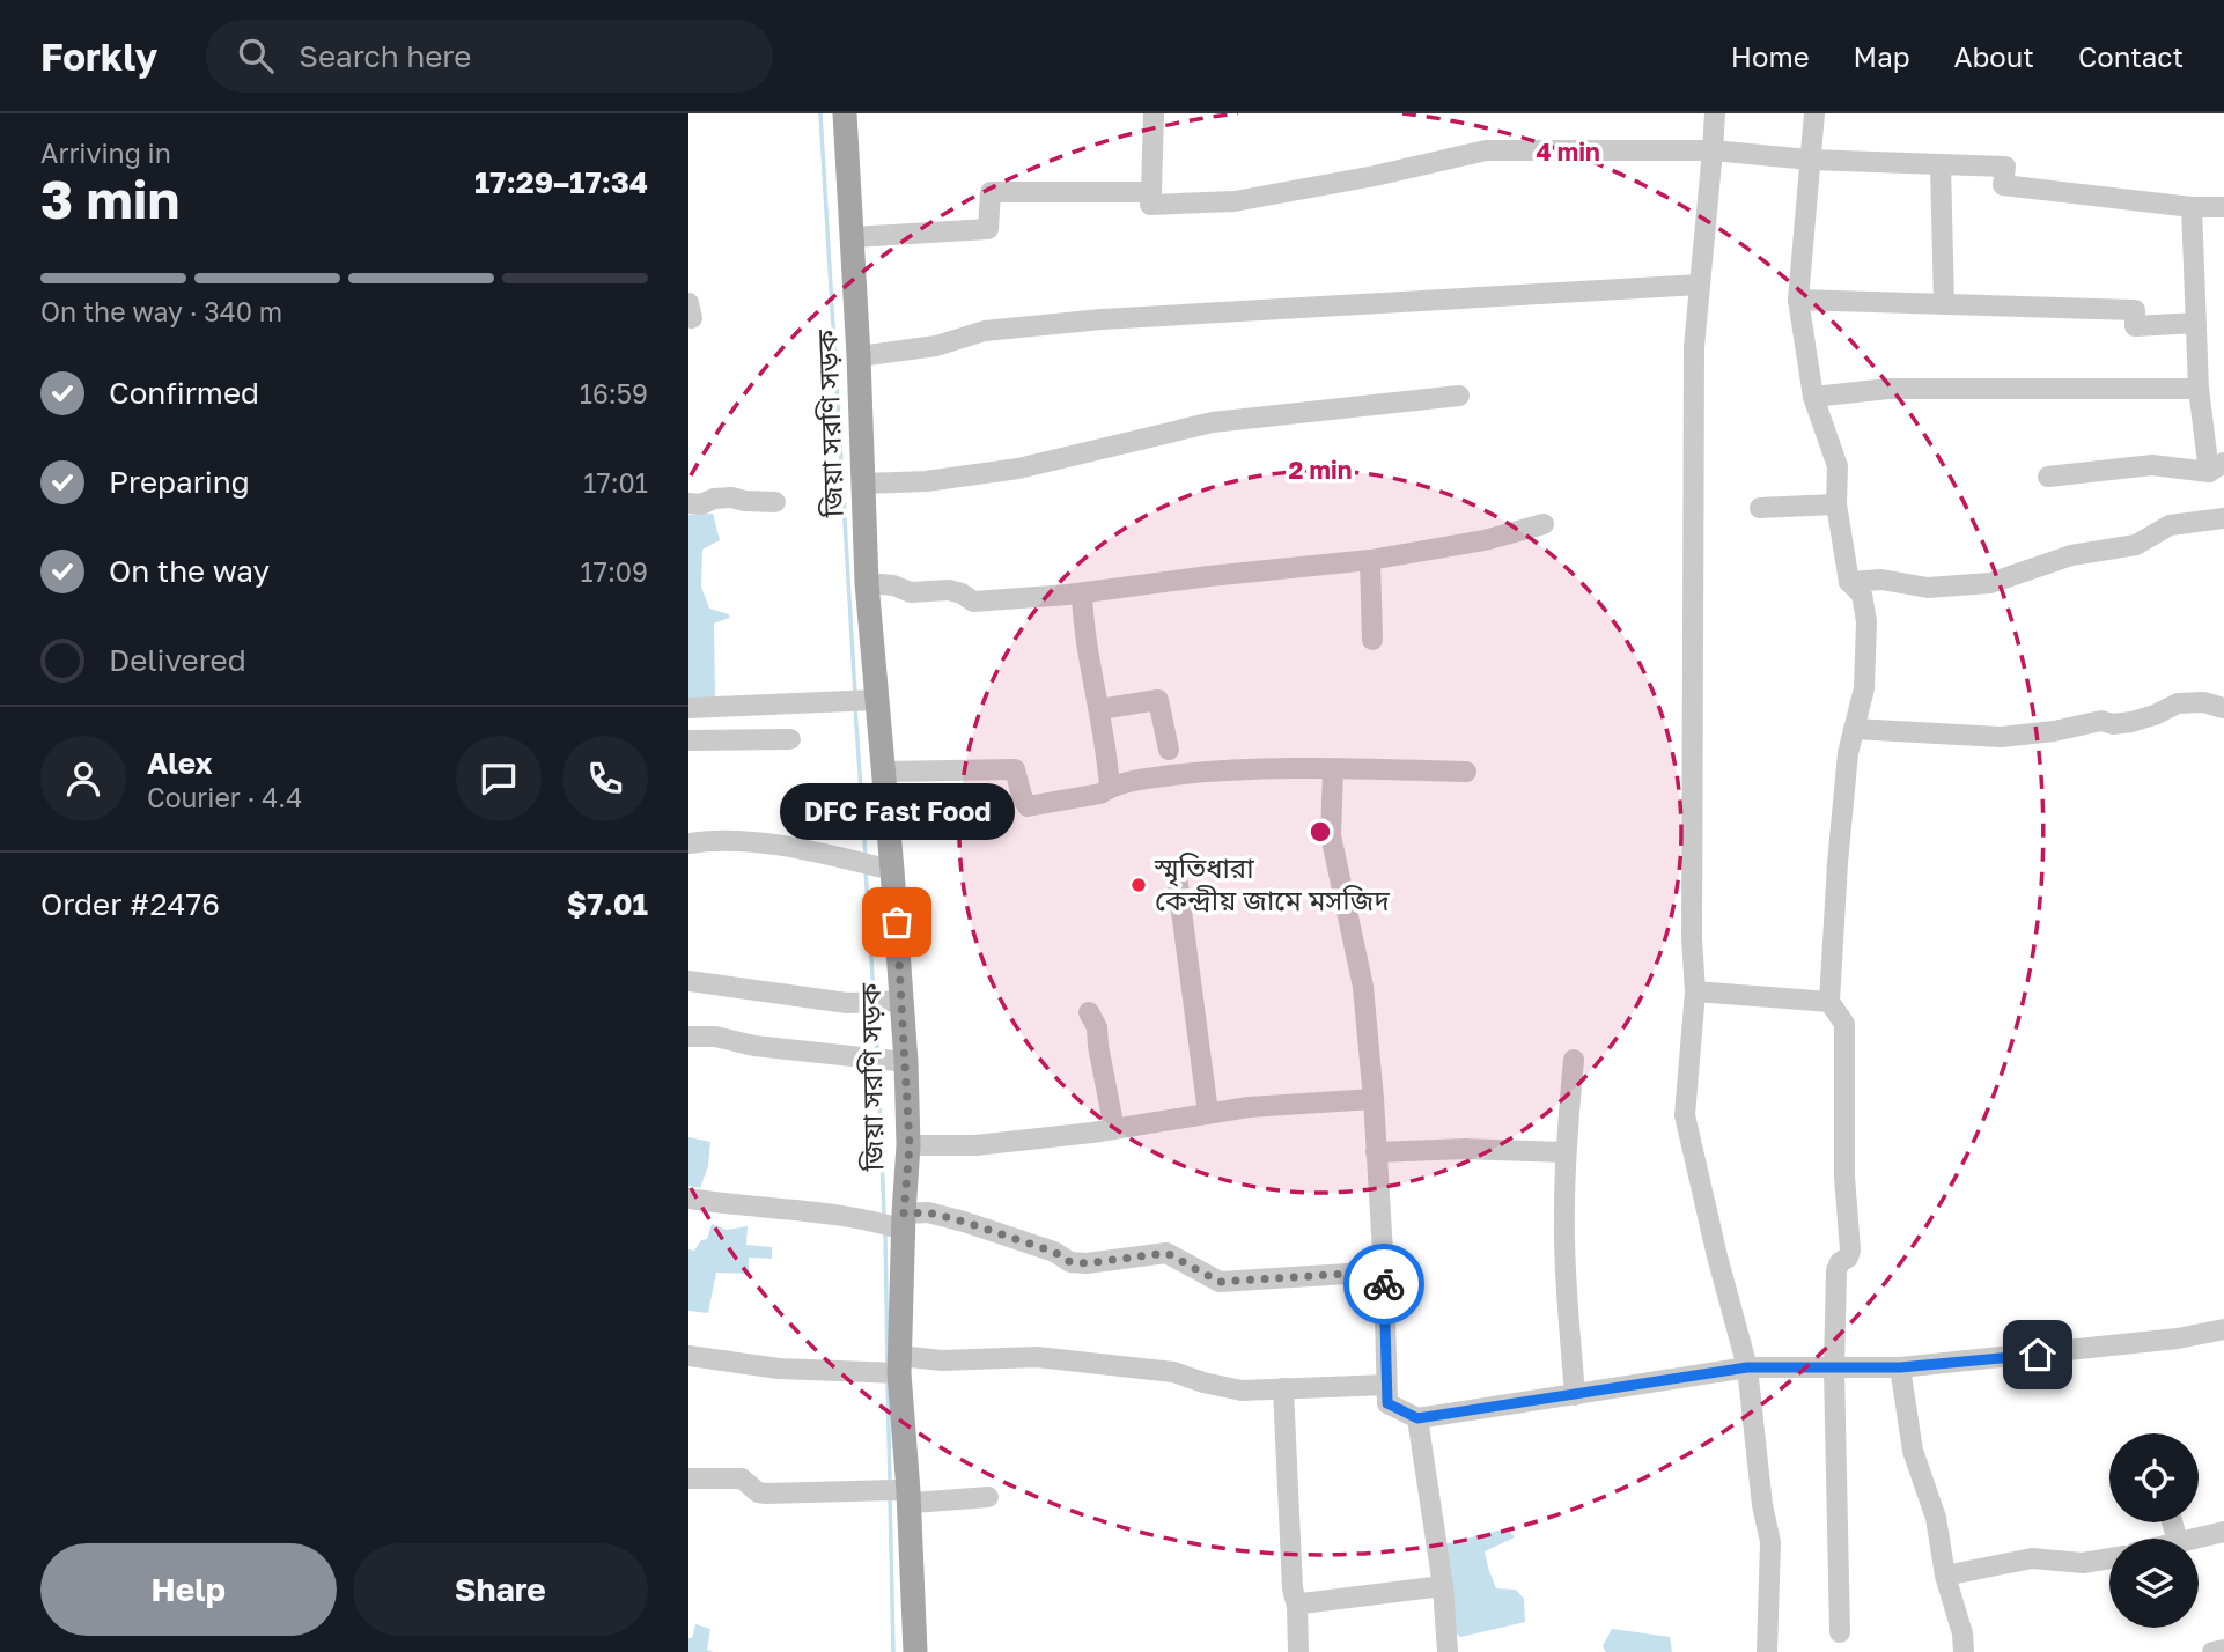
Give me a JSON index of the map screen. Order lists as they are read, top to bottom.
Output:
{
  "streets": {
    "main road": ["জিয়া সরণি সড়ক"]
  },
  "places": ["স্মৃতিধারা কেন্দ্রীয় জামে মসজিদ", "DFC Fast Food"],
  "page": {
    "header": "Forkly",
    "search": "Search here",
    "nav": [
      "Home",
      "Map",
      "About",
      "Contact"
    ],
    "heading": ["3 min", "Arriving in", "17:29–17:34"],
    "panel": [
      "Alex",
      "Courier · 4.4",
      "Order #2476",
      "$7.01"
    ],
    "bar": "On the way · 340 m",
    "list": [
      ["Confirmed", "16:59"],
      ["Preparing", "17:01"],
      ["On the way", "17:09"],
      "Delivered"
    ],
    "bubble": "DFC Fast Food",
    "buttons": ["Help", "Share"]
  },
  "rings": ["4 min", "2 min"]
}
